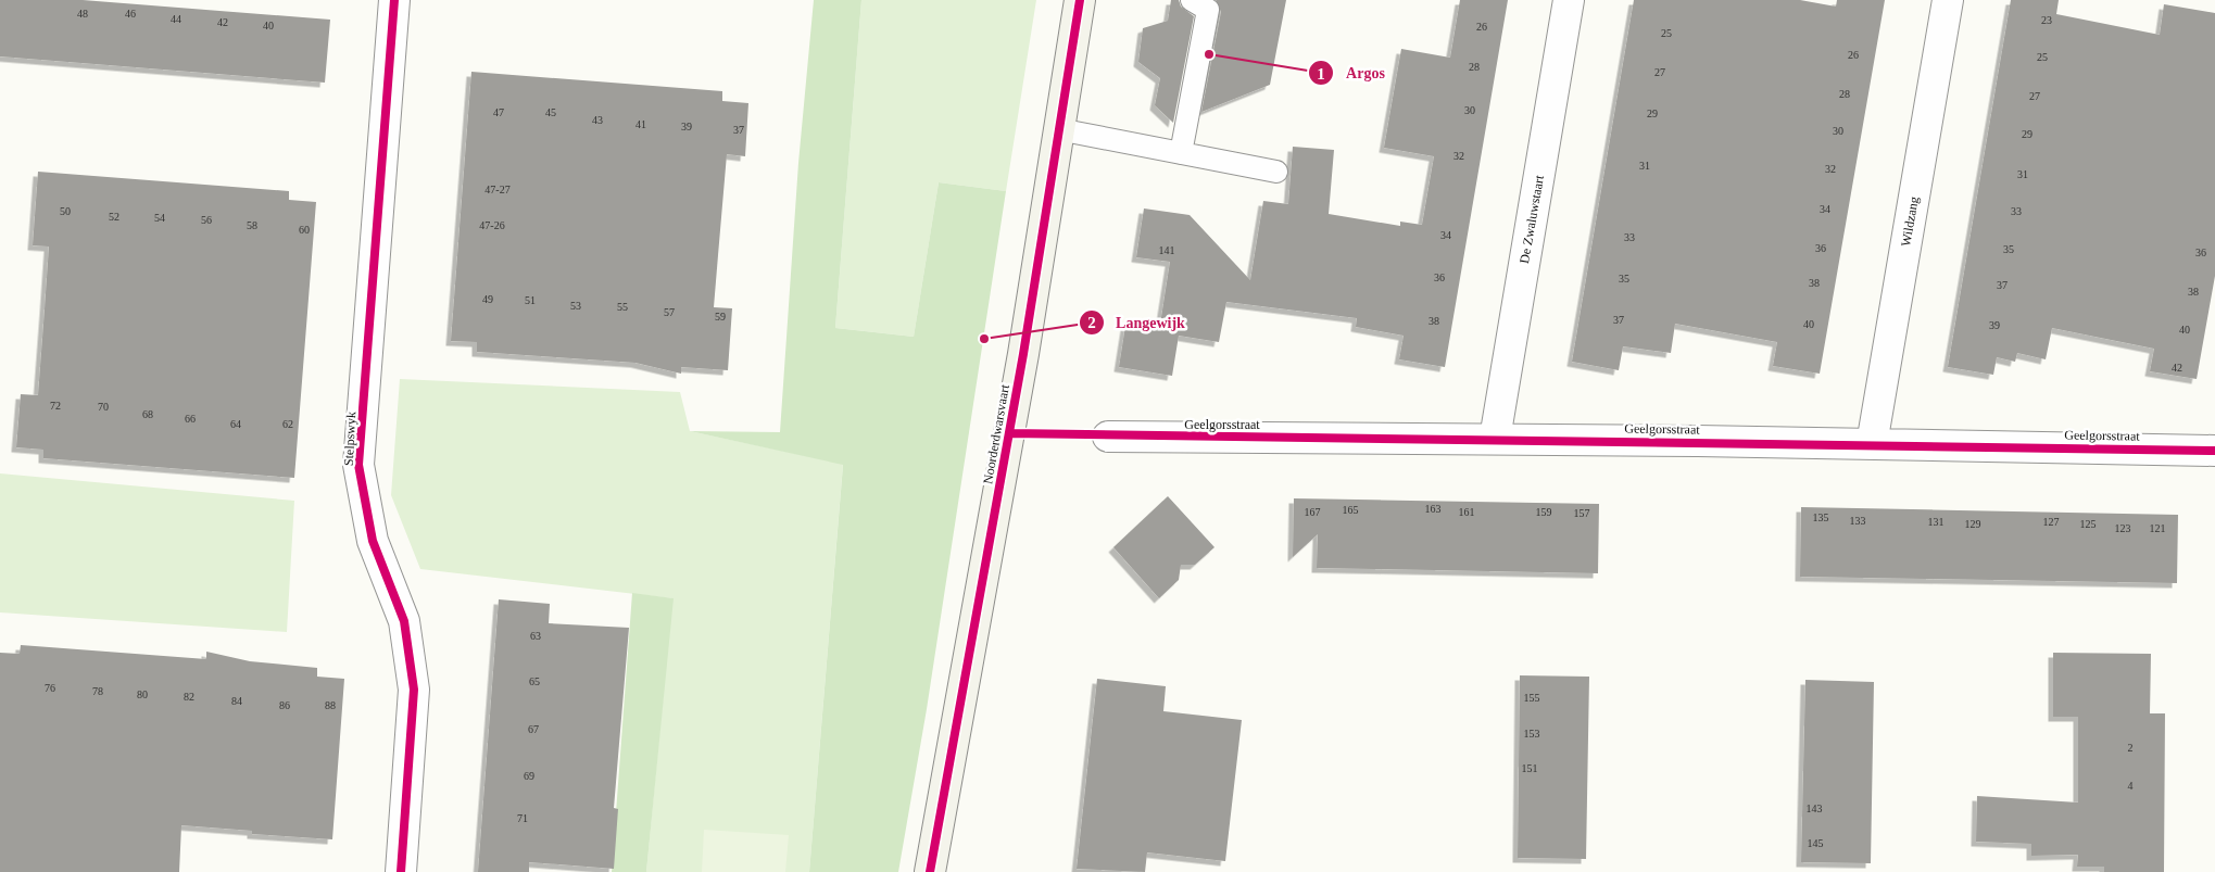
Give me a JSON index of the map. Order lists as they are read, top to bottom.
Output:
{
  "streets": {
    "main road": ["Noorderdwarsvaart"],
    "street": [
      "De Zwaluwstaart",
      "Wildzang",
      "Geelgorsstraat",
      "Stelpswyk"
    ]
  },
  "crossings": [
    ["De Zwaluwstaart", "Geelgorsstraat"],
    ["Wildzang", "Geelgorsstraat"]
  ],
  "places": ["Argos", "Langewijk"],
  "house_numbers": [
    "48",
    "46",
    "44",
    "23",
    "42",
    "40",
    "26",
    "25",
    "26",
    "25",
    "28",
    "27",
    "28",
    "27",
    "30",
    "47",
    "45",
    "29",
    "43",
    "41",
    "39",
    "37",
    "30",
    "29",
    "32",
    "31",
    "32",
    "31",
    "47-27",
    "34",
    "50",
    "33",
    "52",
    "54",
    "56",
    "58",
    "47-26",
    "60",
    "34",
    "33",
    "36",
    "35",
    "141",
    "36",
    "36",
    "35",
    "38",
    "37",
    "38",
    "49",
    "51",
    "53",
    "55",
    "57",
    "59",
    "37",
    "38",
    "40",
    "39",
    "40",
    "42",
    "72",
    "70",
    "68",
    "66",
    "64",
    "62",
    "163",
    "165",
    "167",
    "161",
    "159",
    "157",
    "135",
    "133",
    "131",
    "127",
    "129",
    "125",
    "123",
    "121",
    "63",
    "65",
    "76",
    "78",
    "80",
    "82",
    "155",
    "84",
    "86",
    "88",
    "67",
    "153",
    "2",
    "151",
    "69",
    "4",
    "143",
    "71",
    "145"
  ]
}
